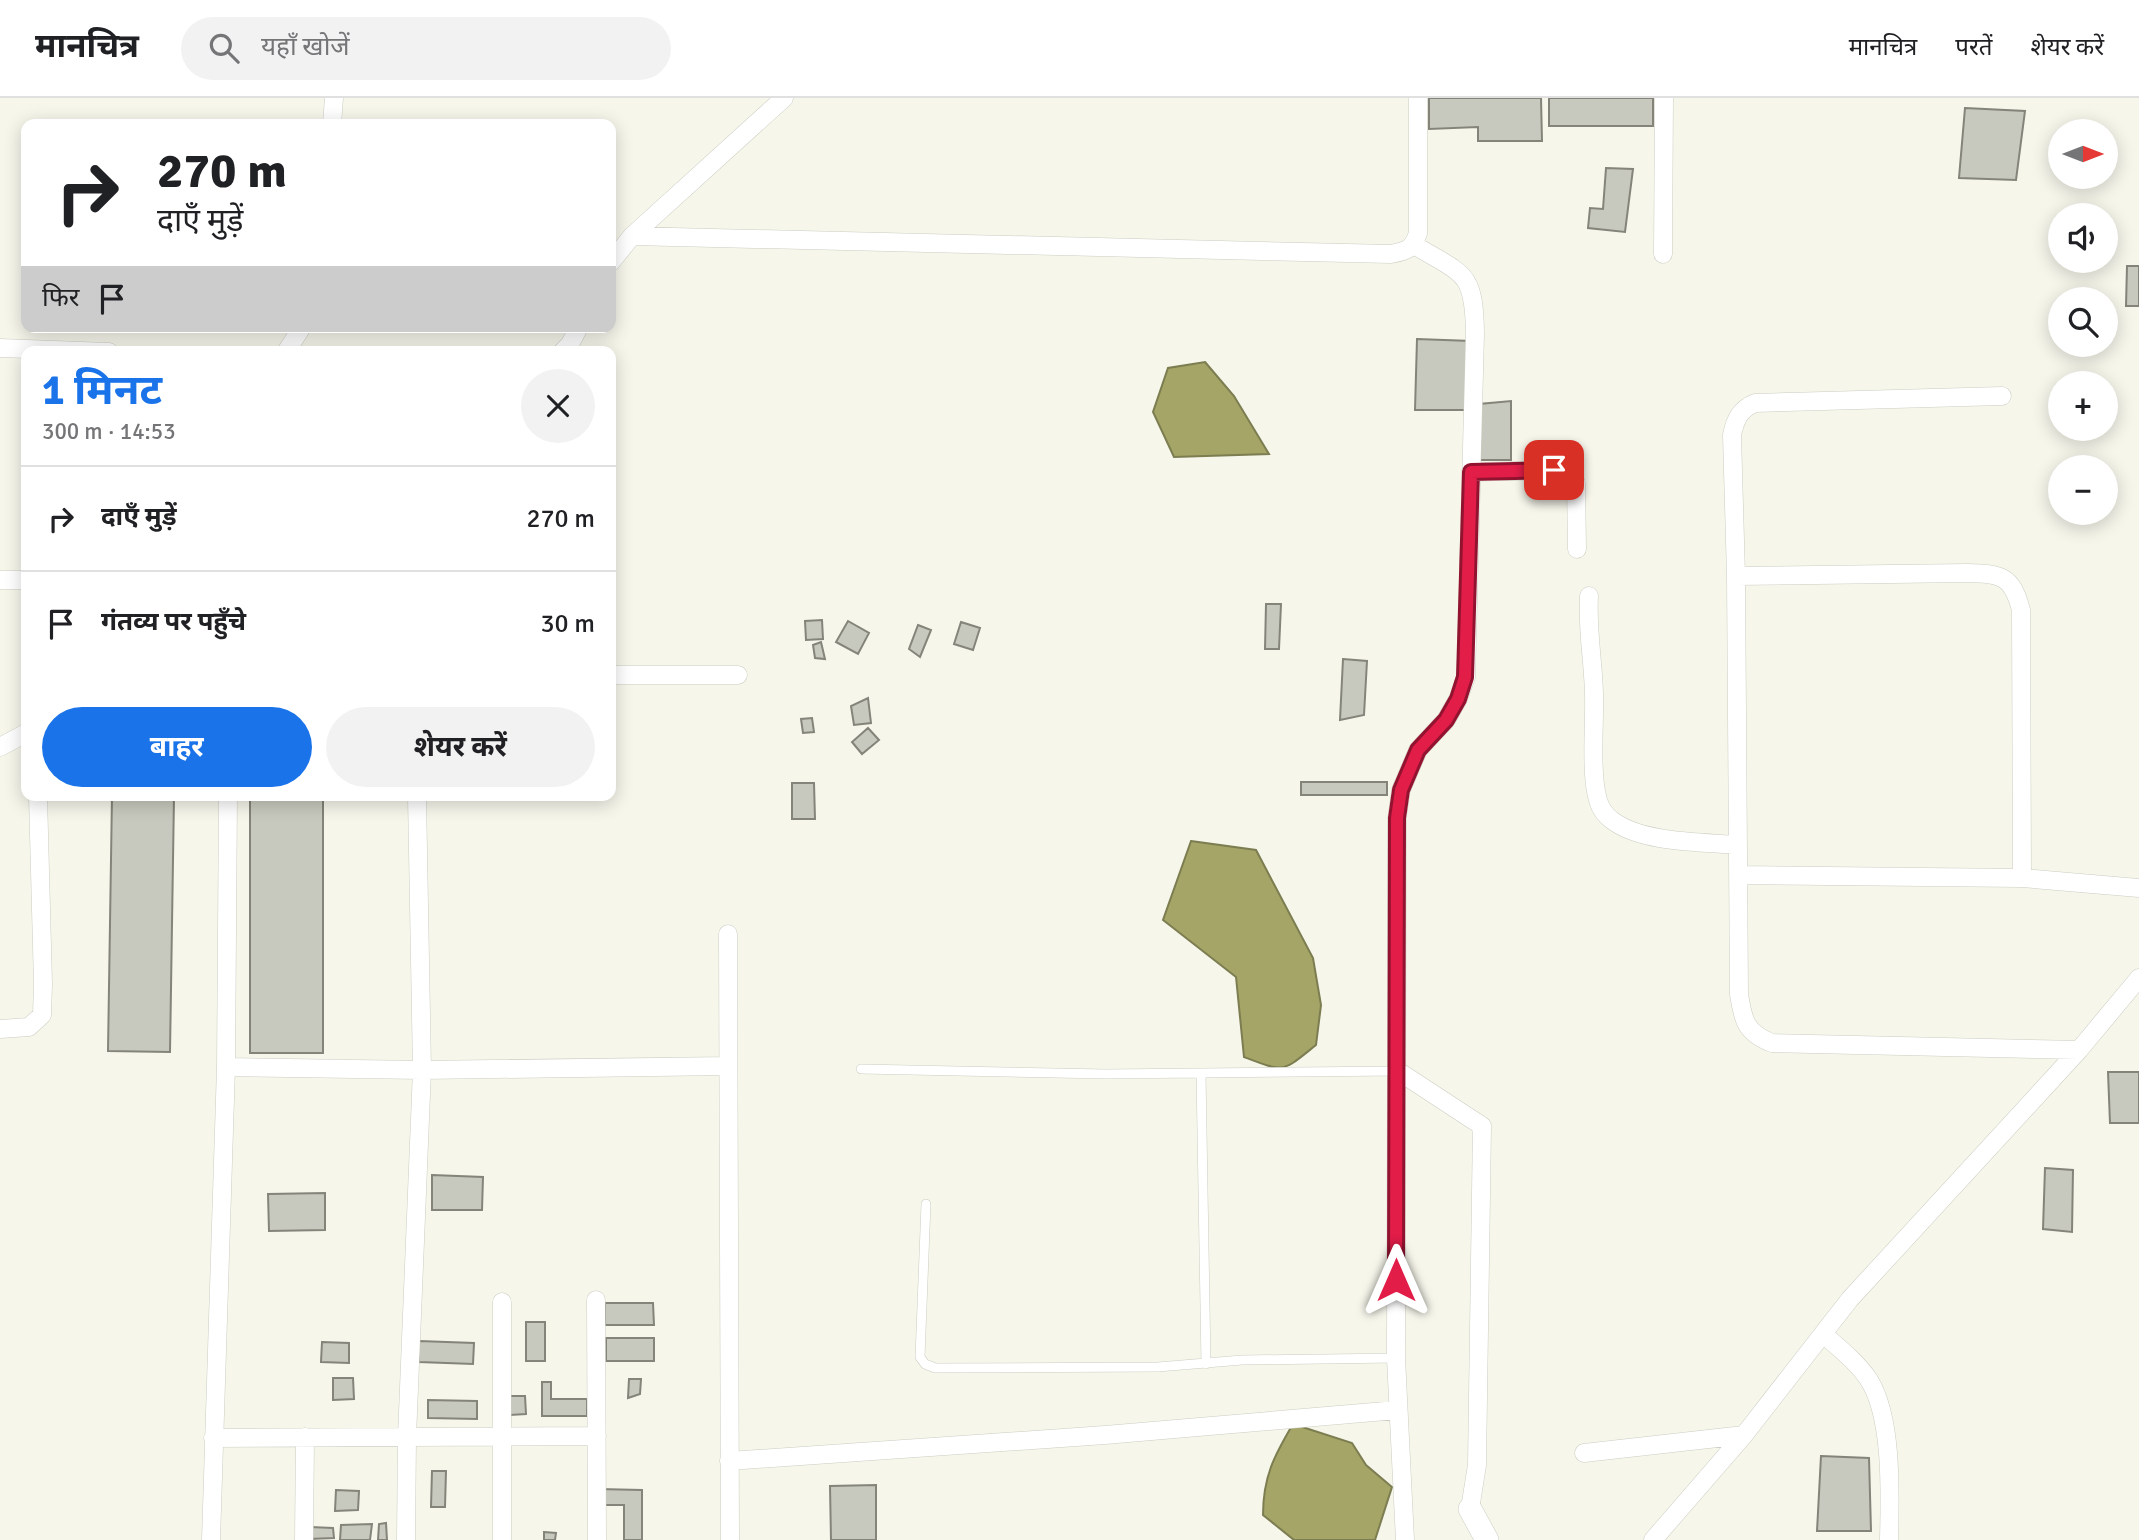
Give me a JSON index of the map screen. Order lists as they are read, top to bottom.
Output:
{
  "north": "right",
  "page": {
    "header": "मानचित्र",
    "search": "यहाँ खोजें",
    "nav": ["मानचित्र", "परतें", "शेयर करें"],
    "map_buttons": ["+", "−"],
    "turn": ["270 m", "दाएँ मुड़ें"],
    "then": "फिर",
    "heading": ["1 मिनट", "300 m · 14:53"],
    "list": [
      {
        "name": "दाएँ मुड़ें",
        "value": "270 m"
      },
      {
        "name": "गंतव्य पर पहुँचे",
        "value": "30 m"
      }
    ],
    "buttons": ["बाहर", "शेयर करें"]
  }
}
